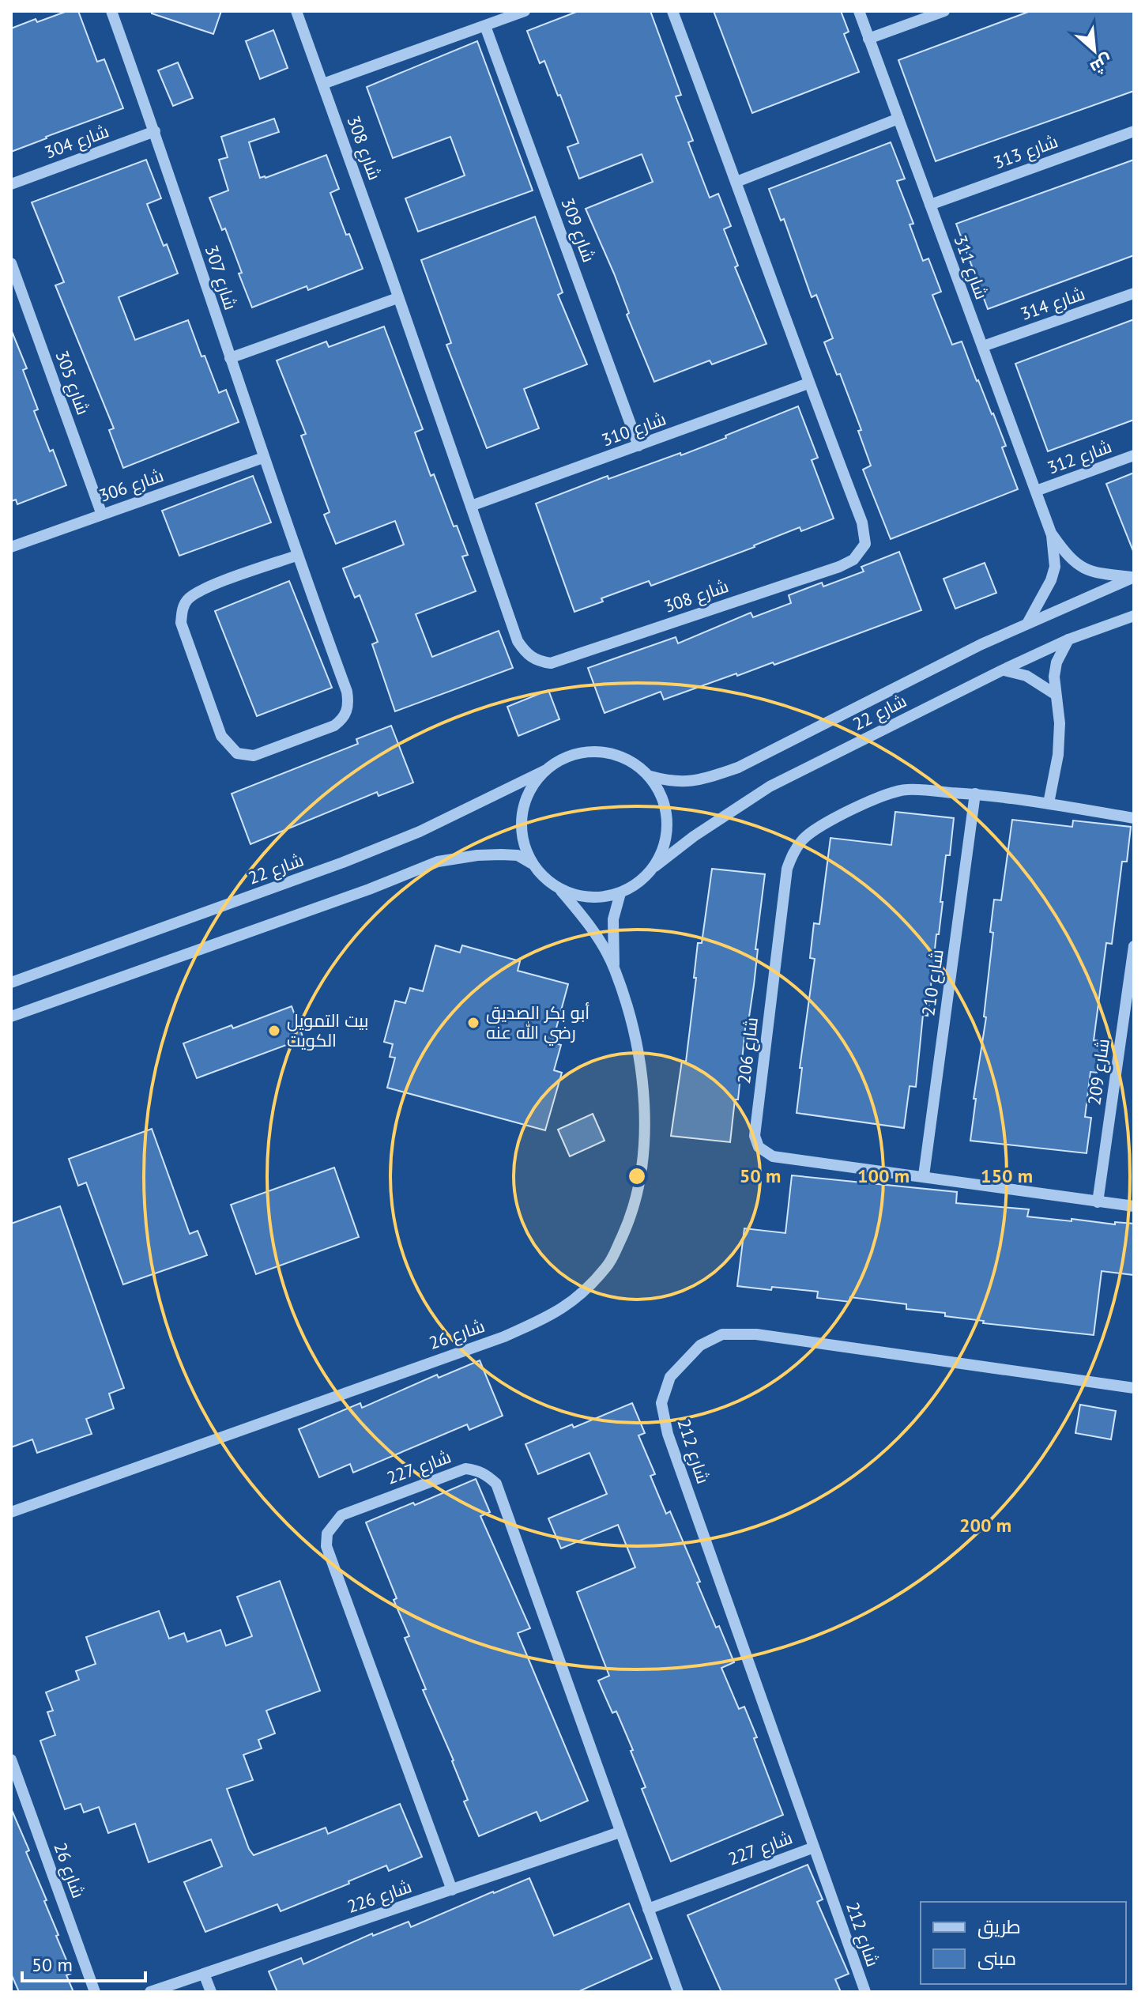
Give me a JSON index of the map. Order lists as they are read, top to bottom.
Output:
{
  "streets": {
    "street": [
      "شارع 304",
      "شارع 308",
      "شارع 313",
      "شارع 309",
      "شارع 311",
      "شارع 307",
      "شارع 314",
      "شارع 305",
      "شارع 310",
      "شارع 312",
      "شارع 306",
      "شارع 22",
      "شارع 210",
      "شارع 206",
      "شارع 209",
      "شارع 26",
      "شارع 212",
      "شارع 227",
      "شارع 226"
    ]
  },
  "crossings": [
    ["شارع 304", "شارع 307"],
    ["شارع 308", "شارع 310"],
    ["شارع 313", "شارع 311"],
    ["شارع 309", "شارع 310"],
    ["شارع 311", "شارع 314"],
    ["شارع 311", "شارع 312"],
    ["شارع 311", "شارع 22"],
    ["شارع 307", "شارع 306"],
    ["شارع 305", "شارع 306"],
    ["شارع 22", "شارع 26"],
    ["شارع 210", "شارع 206"],
    ["شارع 206", "شارع 209"],
    ["شارع 212", "شارع 227"],
    ["شارع 227", "شارع 226"]
  ],
  "places": ["أبو بكر الصديق رضي الله عنه", "بيت التمويل الكويت"],
  "legend": ["طريق", "مبنى"],
  "scale_bar": "50 m",
  "north": "bottom right",
  "rings": [
    "50 m",
    "100 m",
    "150 m",
    "200 m"
  ]
}
